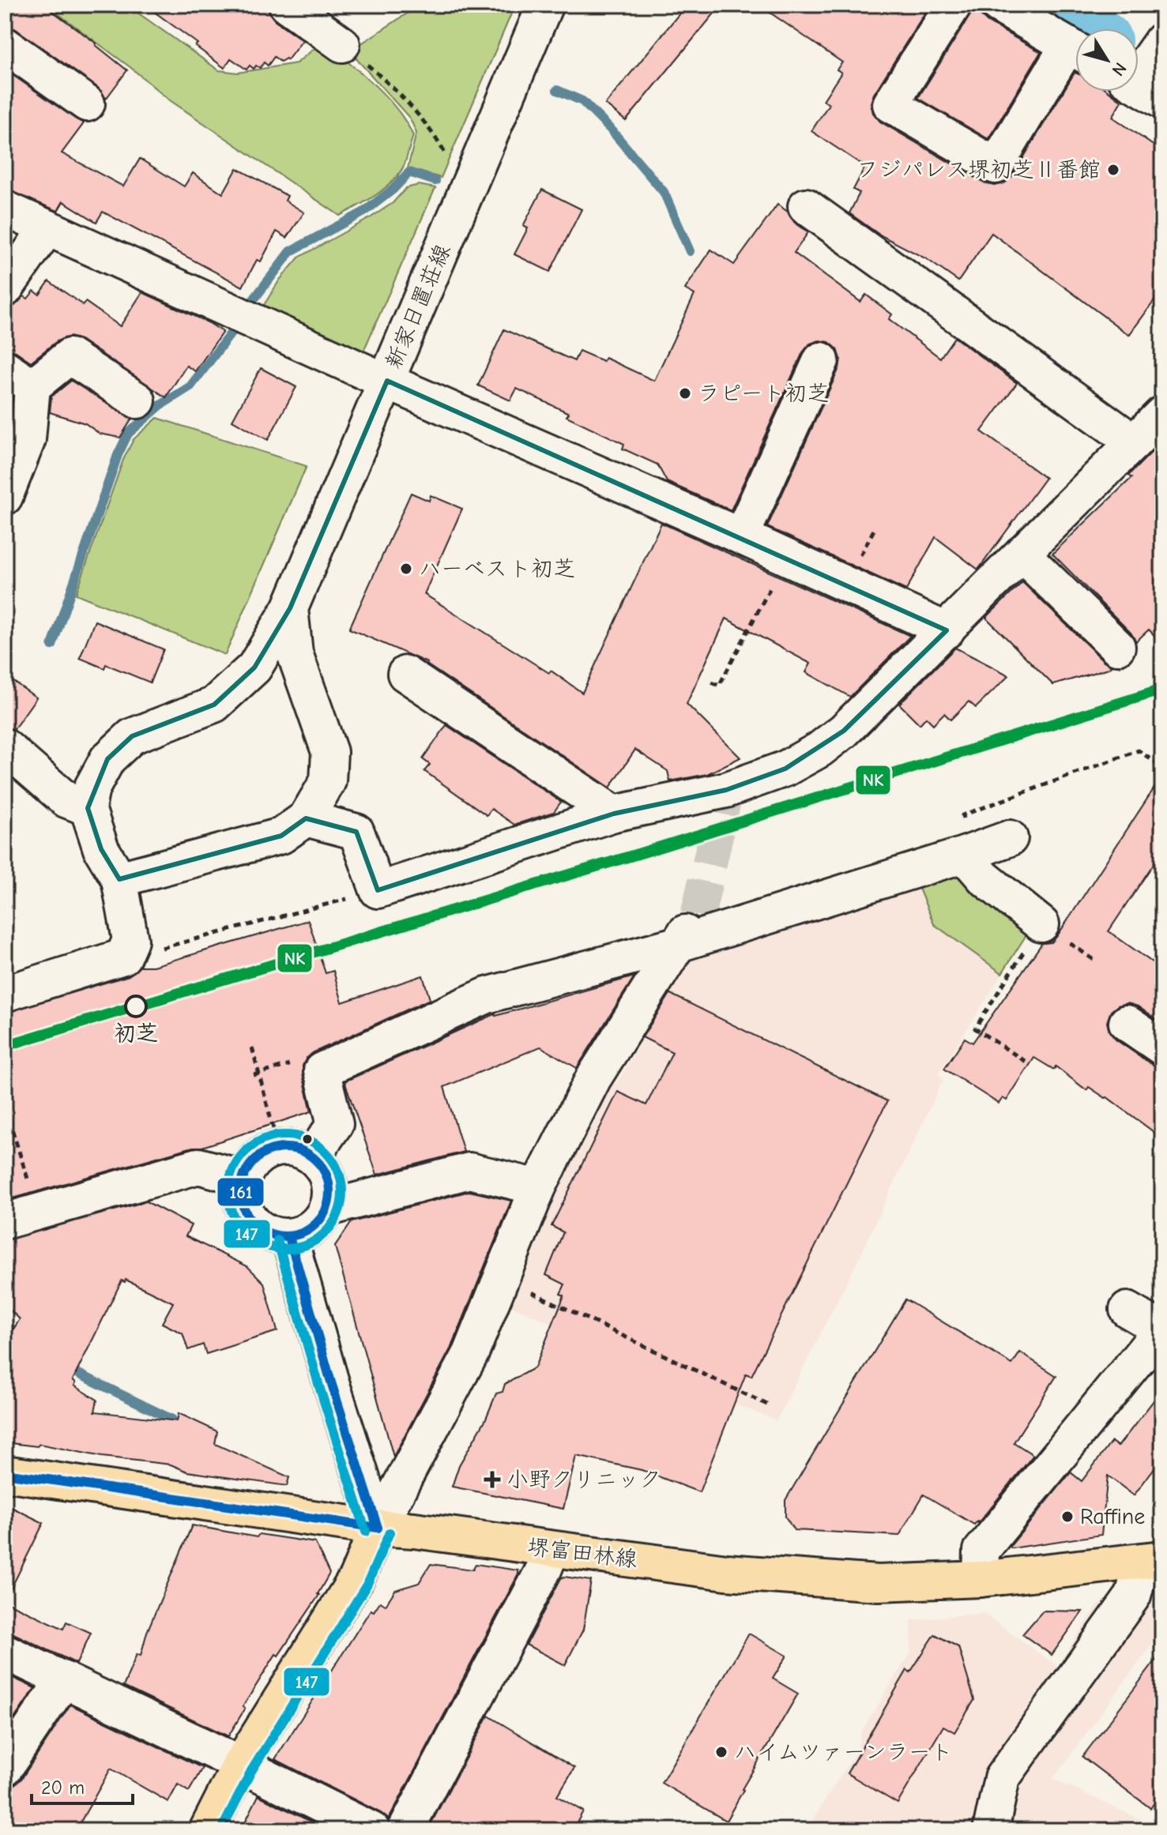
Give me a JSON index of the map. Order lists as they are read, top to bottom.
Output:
{
  "streets": {
    "main road": ["堺富田林線"],
    "street": ["新家日置荘線"]
  },
  "places": {
    "other": [
      "フジパレス堺初芝Ⅱ番館",
      "ラピート初芝",
      "ハーベスト初芝",
      "初芝",
      "Raffine",
      "ハイムツァーンラート"
    ],
    "health": ["小野クリニック"]
  },
  "lines": ["transit line NK", "transit line 147", "transit line 161"],
  "scale_bar": "20 m",
  "north": "bottom right"
}
